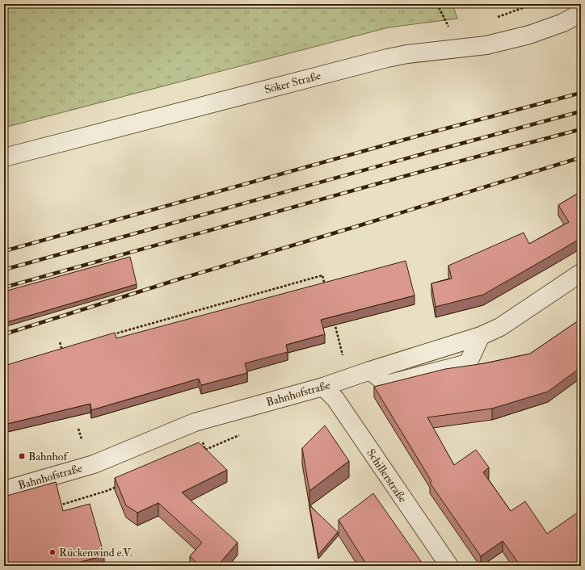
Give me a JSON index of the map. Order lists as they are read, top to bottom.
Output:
{
  "streets": {
    "street": ["Söker Straße", "Bahnhofstraße", "Schillerstraße"]
  },
  "crossings": [
    ["Bahnhofstraße", "Schillerstraße"]
  ],
  "places": {
    "transit": ["Bahnhof"],
    "other": ["Rückenwind e.V."]
  }
}
